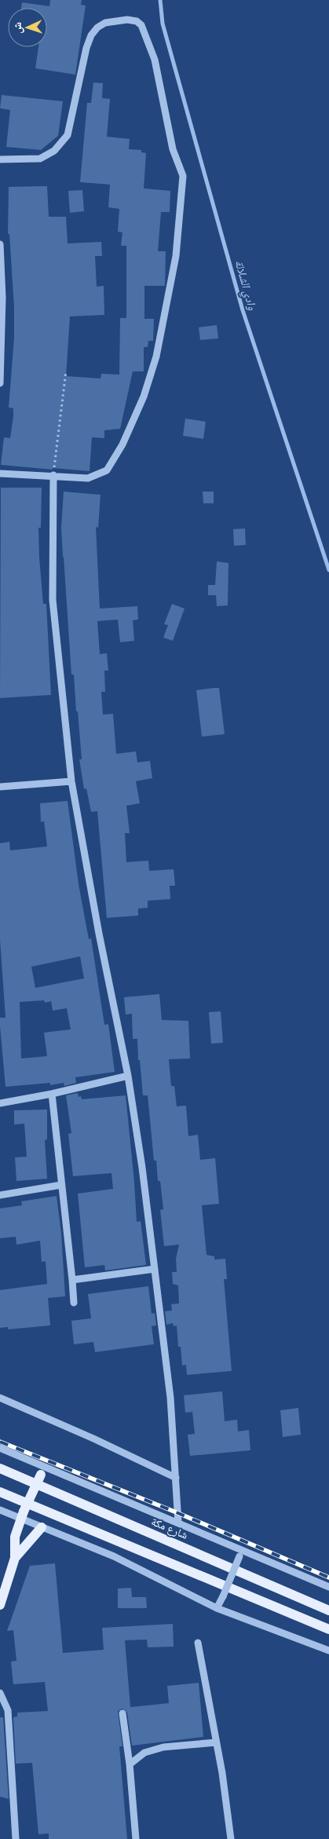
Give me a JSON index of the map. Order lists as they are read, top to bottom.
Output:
{
  "streets": {
    "main road": ["شارع مكة"]
  },
  "water": ["وادي الشلالة"],
  "north": "left"
}
